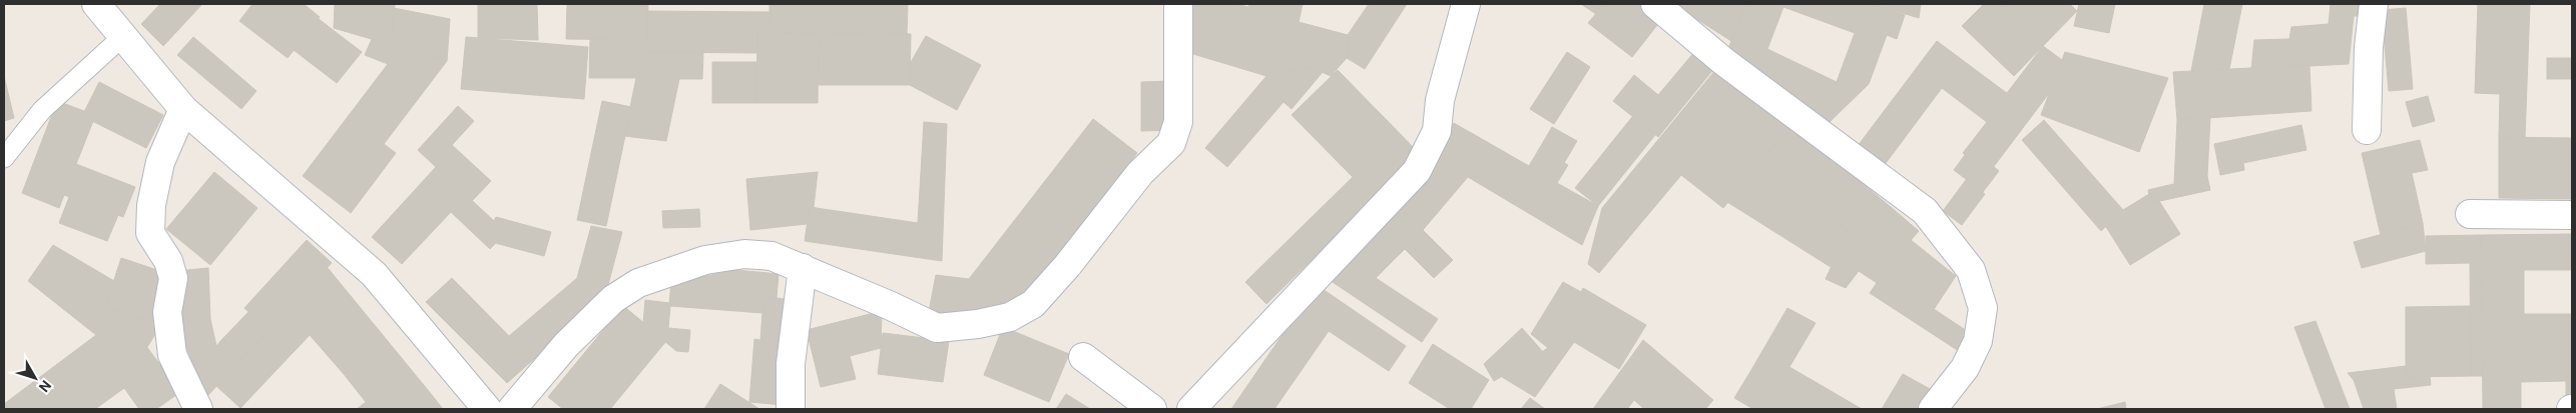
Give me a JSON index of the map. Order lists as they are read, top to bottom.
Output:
{
  "north": "bottom right"
}
